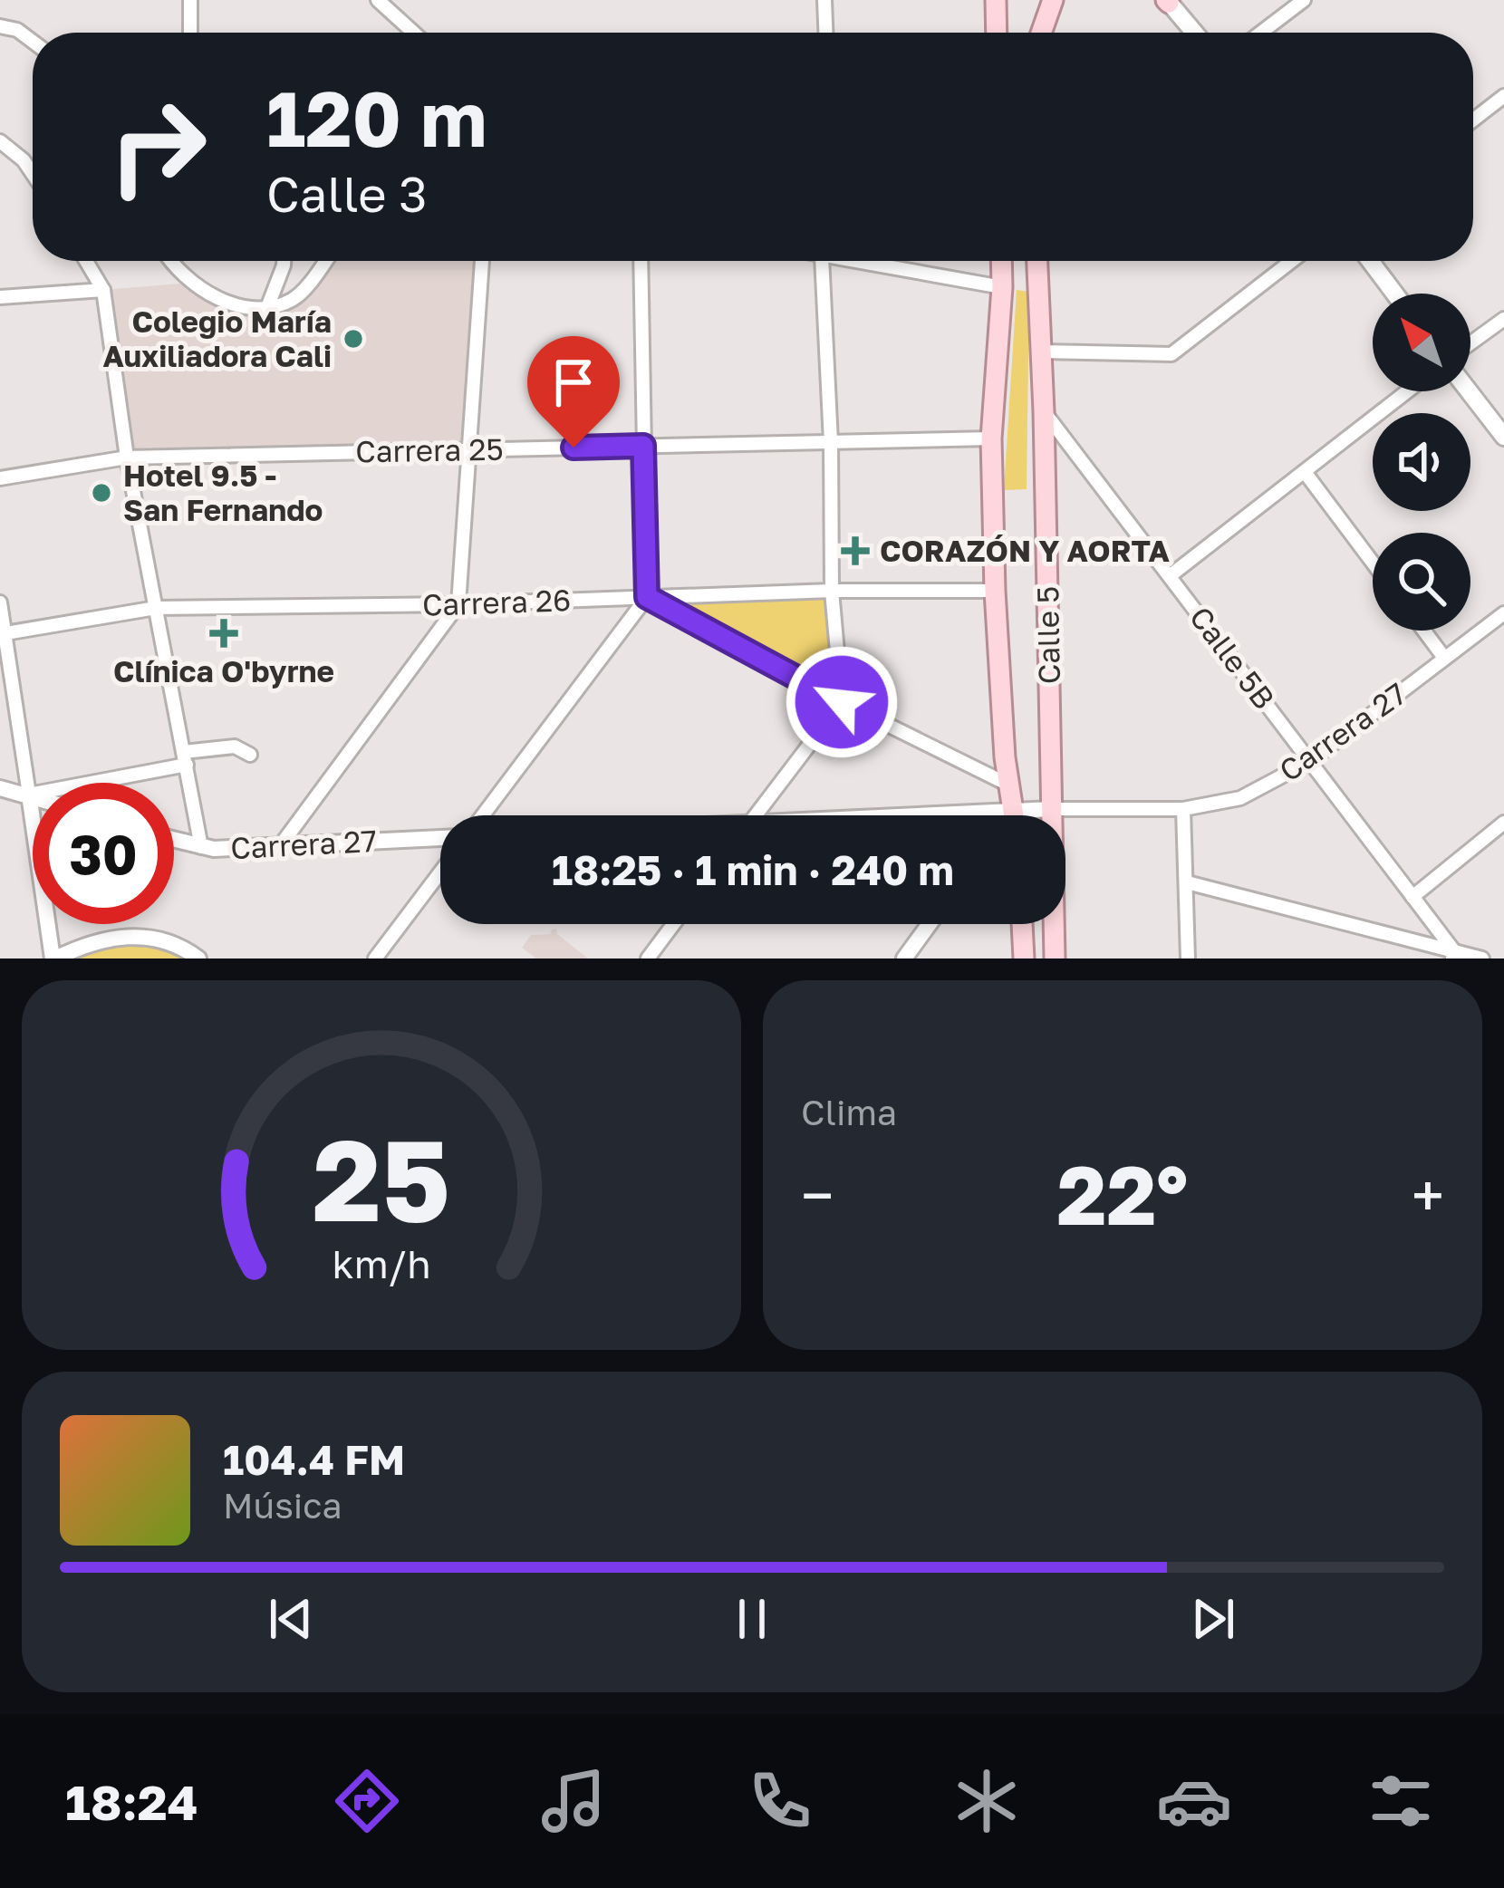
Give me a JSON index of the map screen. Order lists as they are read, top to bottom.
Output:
{
  "streets": {
    "main road": ["Calle 5"],
    "street": [
      "Carrera 25",
      "Carrera 26",
      "Calle 5B",
      "Carrera 27"
    ]
  },
  "crossings": [
    ["Carrera 25", "Calle 5"],
    ["Carrera 26", "Calle 5"],
    ["Calle 5", "Calle 5B"],
    ["Calle 5", "Carrera 27"],
    ["Calle 5B", "Carrera 27"]
  ],
  "places": {
    "other": ["Colegio María Auxiliadora Cali", "Hotel 9.5 - San Fernando"],
    "health": ["CORAZÓN Y AORTA", "Clínica O'byrne"]
  },
  "north": "top left",
  "page": {
    "turn": ["120 m", "Calle 3"],
    "limit": "30",
    "trip": "18:25 · 1 min · 240 m",
    "tile": "Clima",
    "heat": ["−", "22°", "+"],
    "song": ["104.4 FM", "Música"],
    "tabs": "18:24",
    "gauge": ["25", "km/h"]
  }
}
